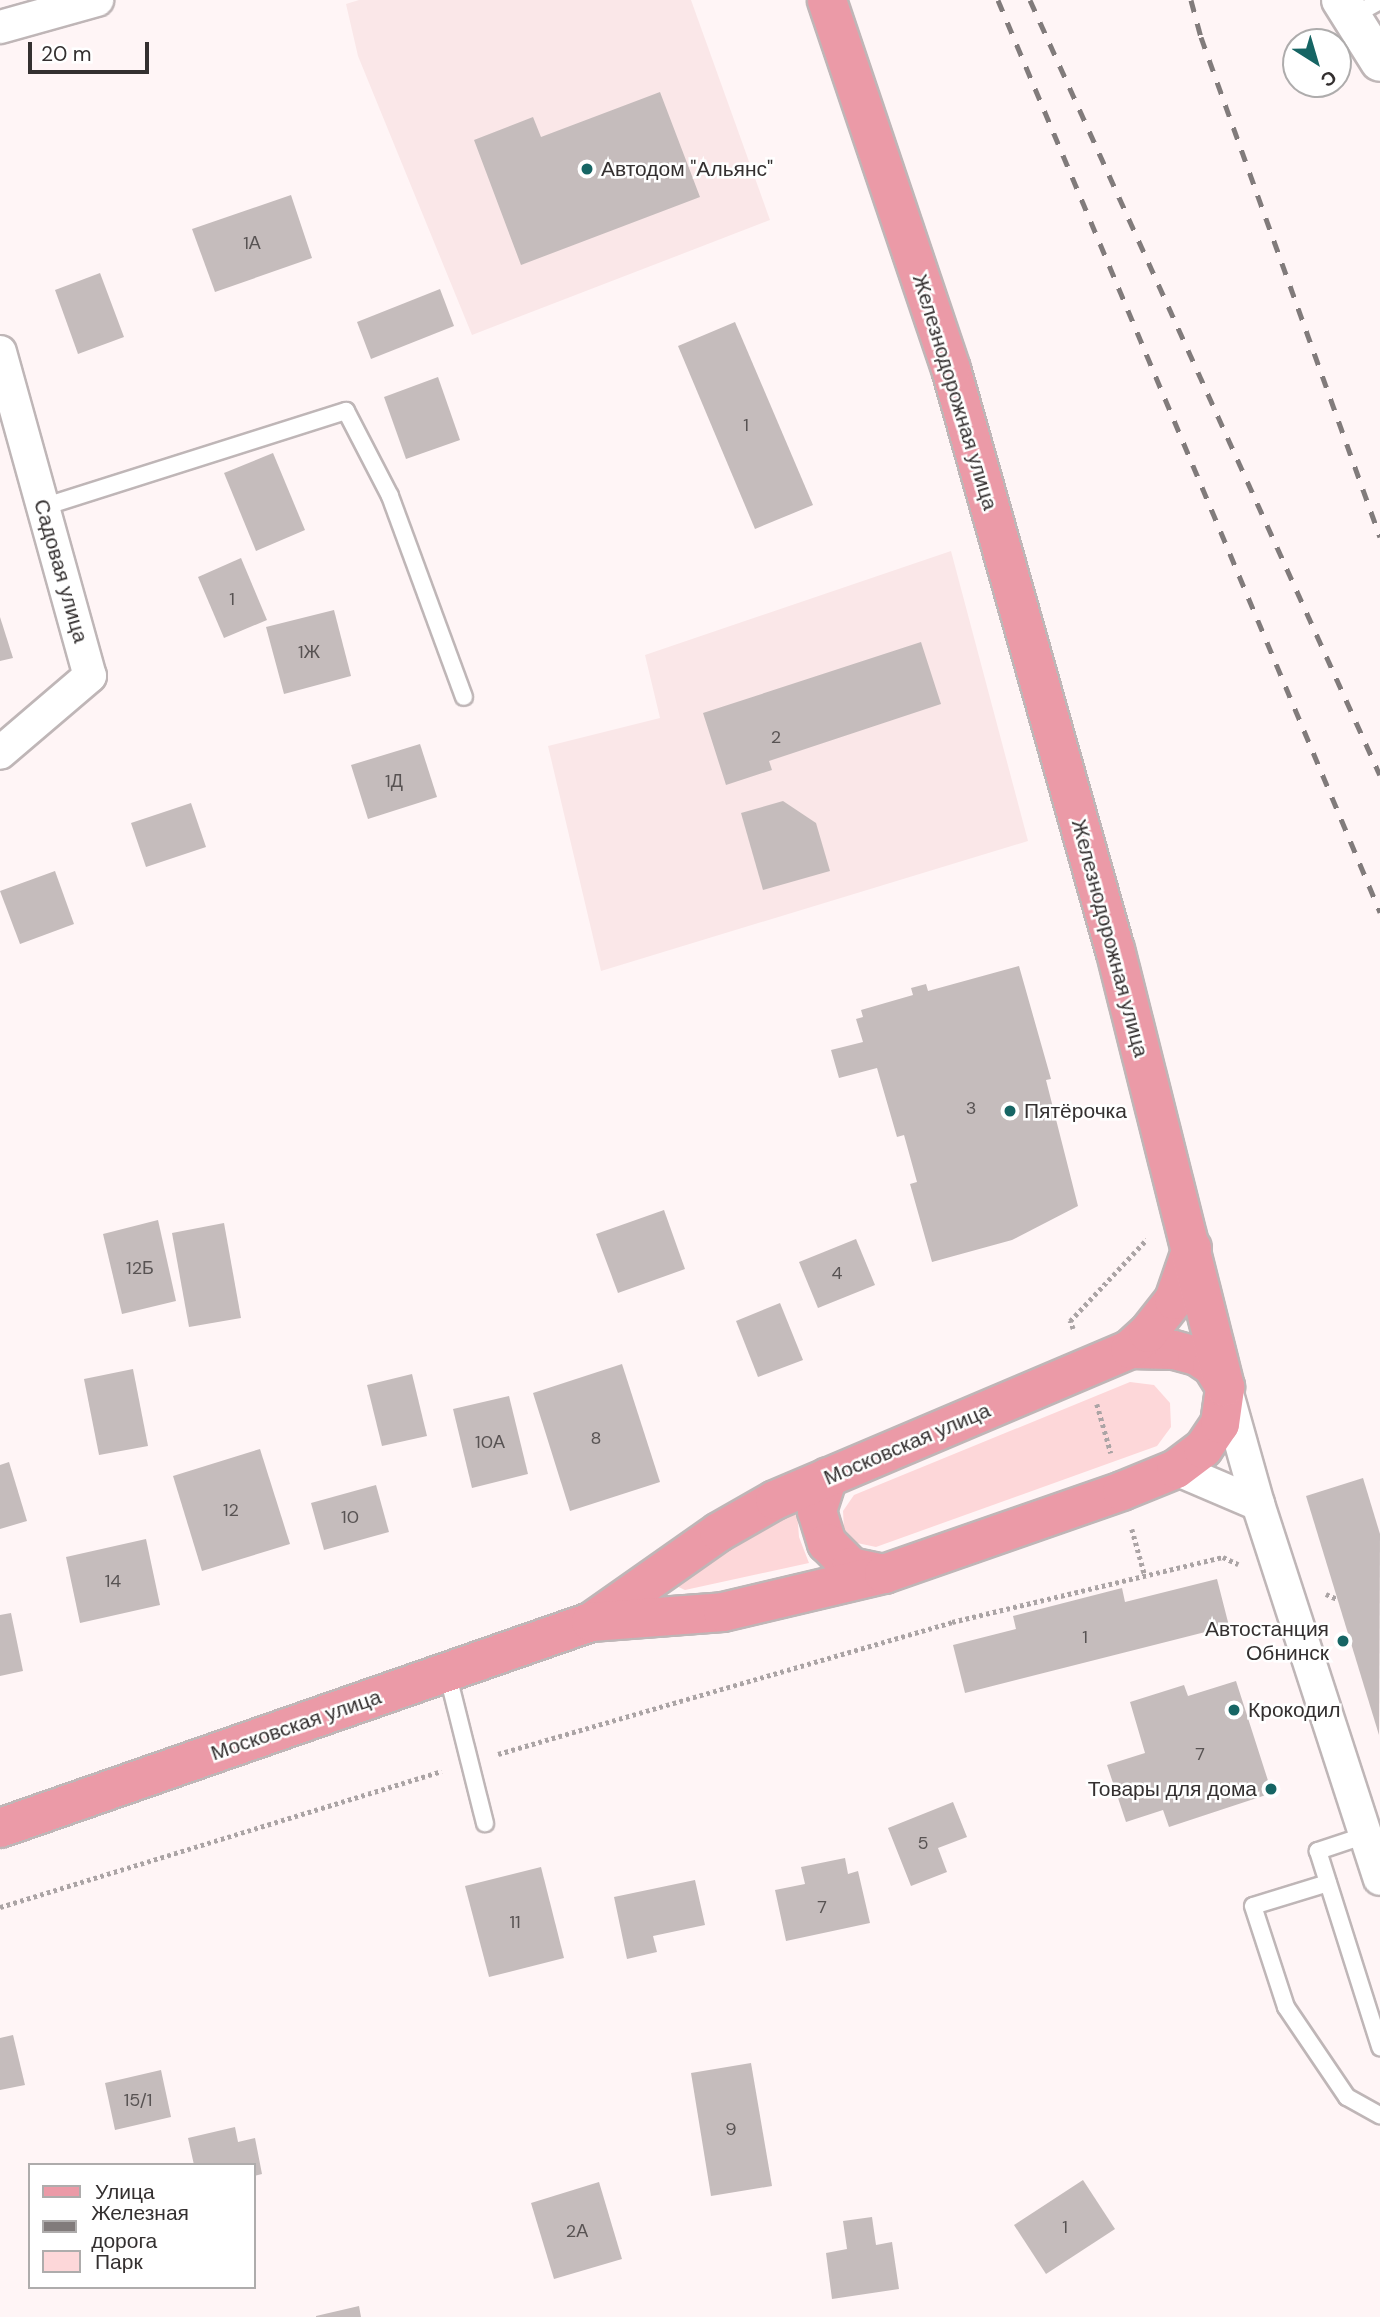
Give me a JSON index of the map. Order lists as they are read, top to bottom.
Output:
{
  "streets": {
    "main road": ["Железнодорожная улица", "Московская улица"],
    "street": ["Садовая улица"]
  },
  "crossings": [
    ["Железнодорожная улица", "Московская улица"]
  ],
  "places": [
    "Автодом \"Альянс\"",
    "Пятёрочка",
    "Автостанция Обнинск",
    "Крокодил",
    "Товары для дома"
  ],
  "house_numbers": [
    "1А",
    "1",
    "1",
    "1Ж",
    "2",
    "1Д",
    "3",
    "12Б",
    "4",
    "8",
    "10А",
    "12",
    "10",
    "14",
    "1",
    "7",
    "5",
    "7",
    "11",
    "15/1",
    "9",
    "1",
    "2А"
  ],
  "legend": ["Улица", "Железная дорога", "Парк"],
  "scale_bar": "20 m",
  "north": "bottom right"
}
